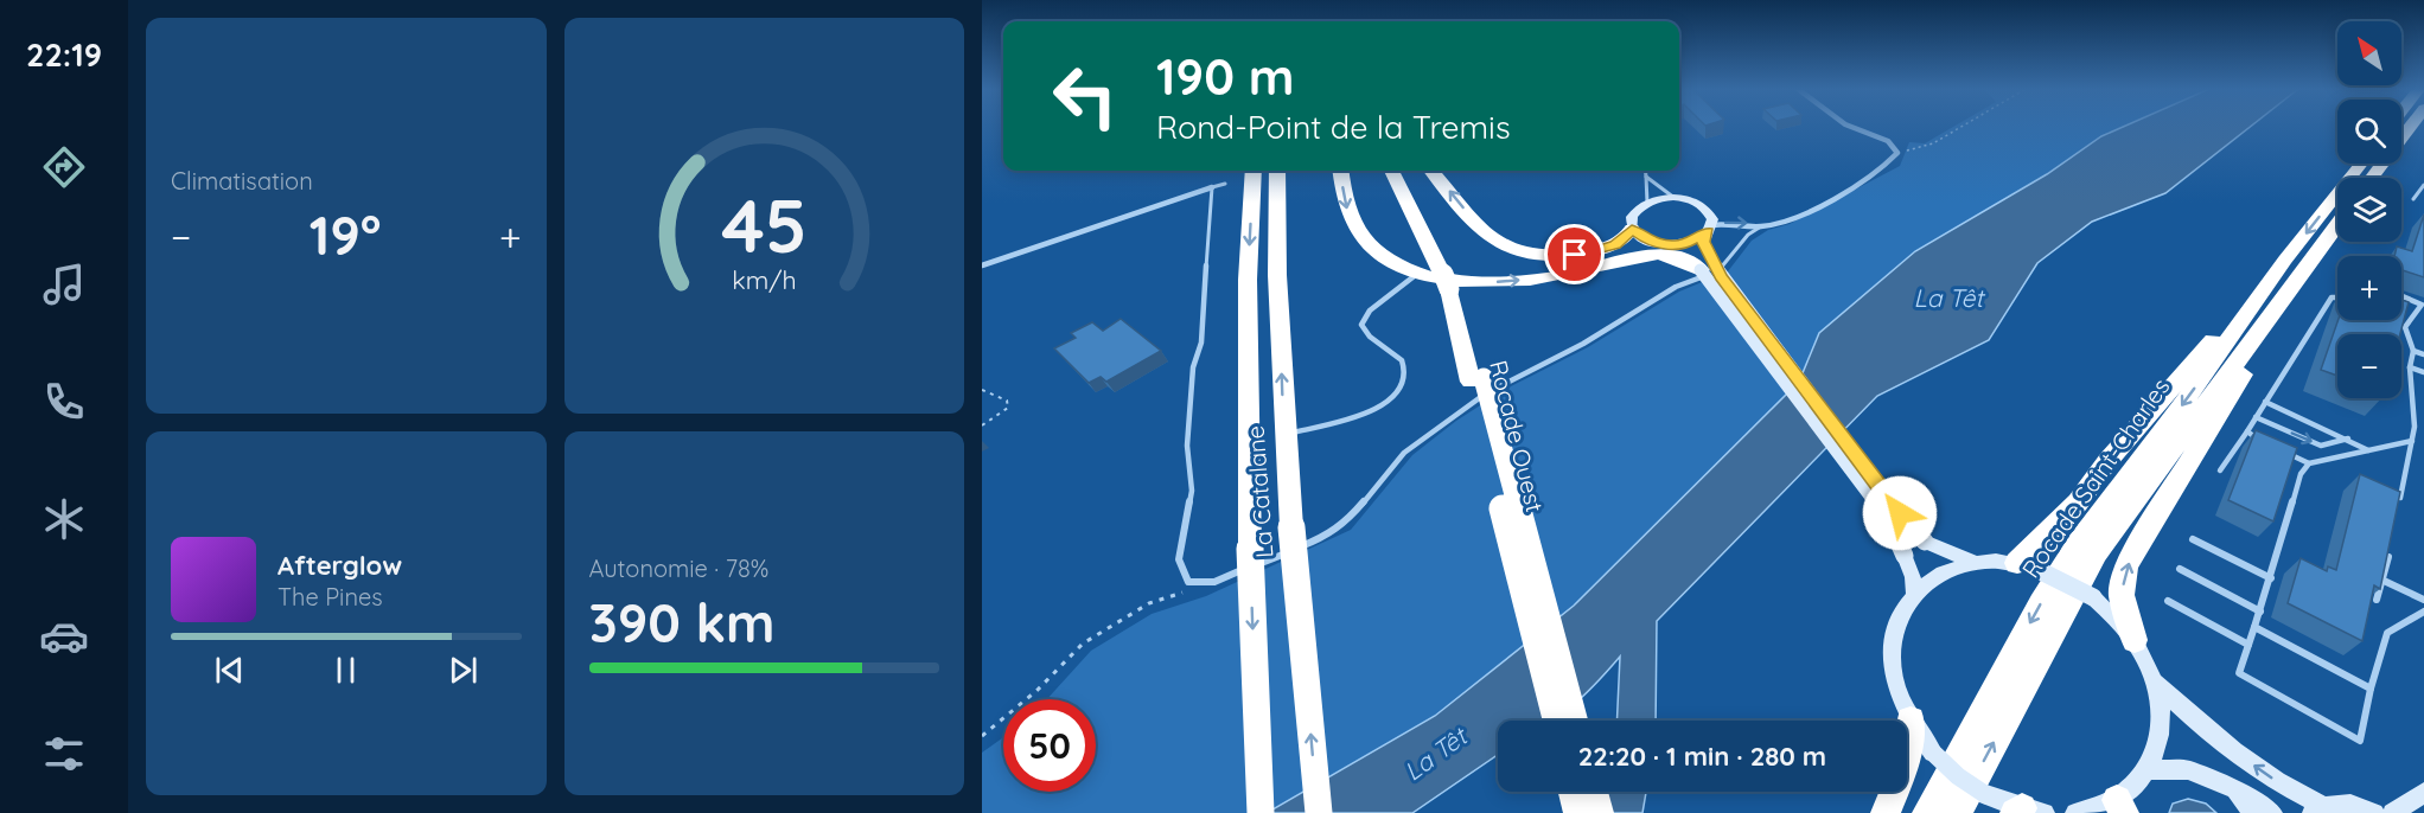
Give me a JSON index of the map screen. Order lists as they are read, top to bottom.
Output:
{
  "streets": {
    "highway": ["Rocade Ouest", "Rocade Saint-Charles", "La Catalane"]
  },
  "water": ["La Têt"],
  "north": "top left",
  "page": {
    "tabs": "22:19",
    "tile": [
      "Climatisation",
      ["Autonomie · 78%", "390 km"]
    ],
    "map_buttons": ["+", "−"],
    "turn": ["190 m", "Rond-Point de la Tremis"],
    "heat": ["−", "19°", "+"],
    "song": ["Afterglow", "The Pines"],
    "limit": "50",
    "trip": "22:20 · 1 min · 280 m",
    "gauge": ["45", "km/h"]
  }
}
